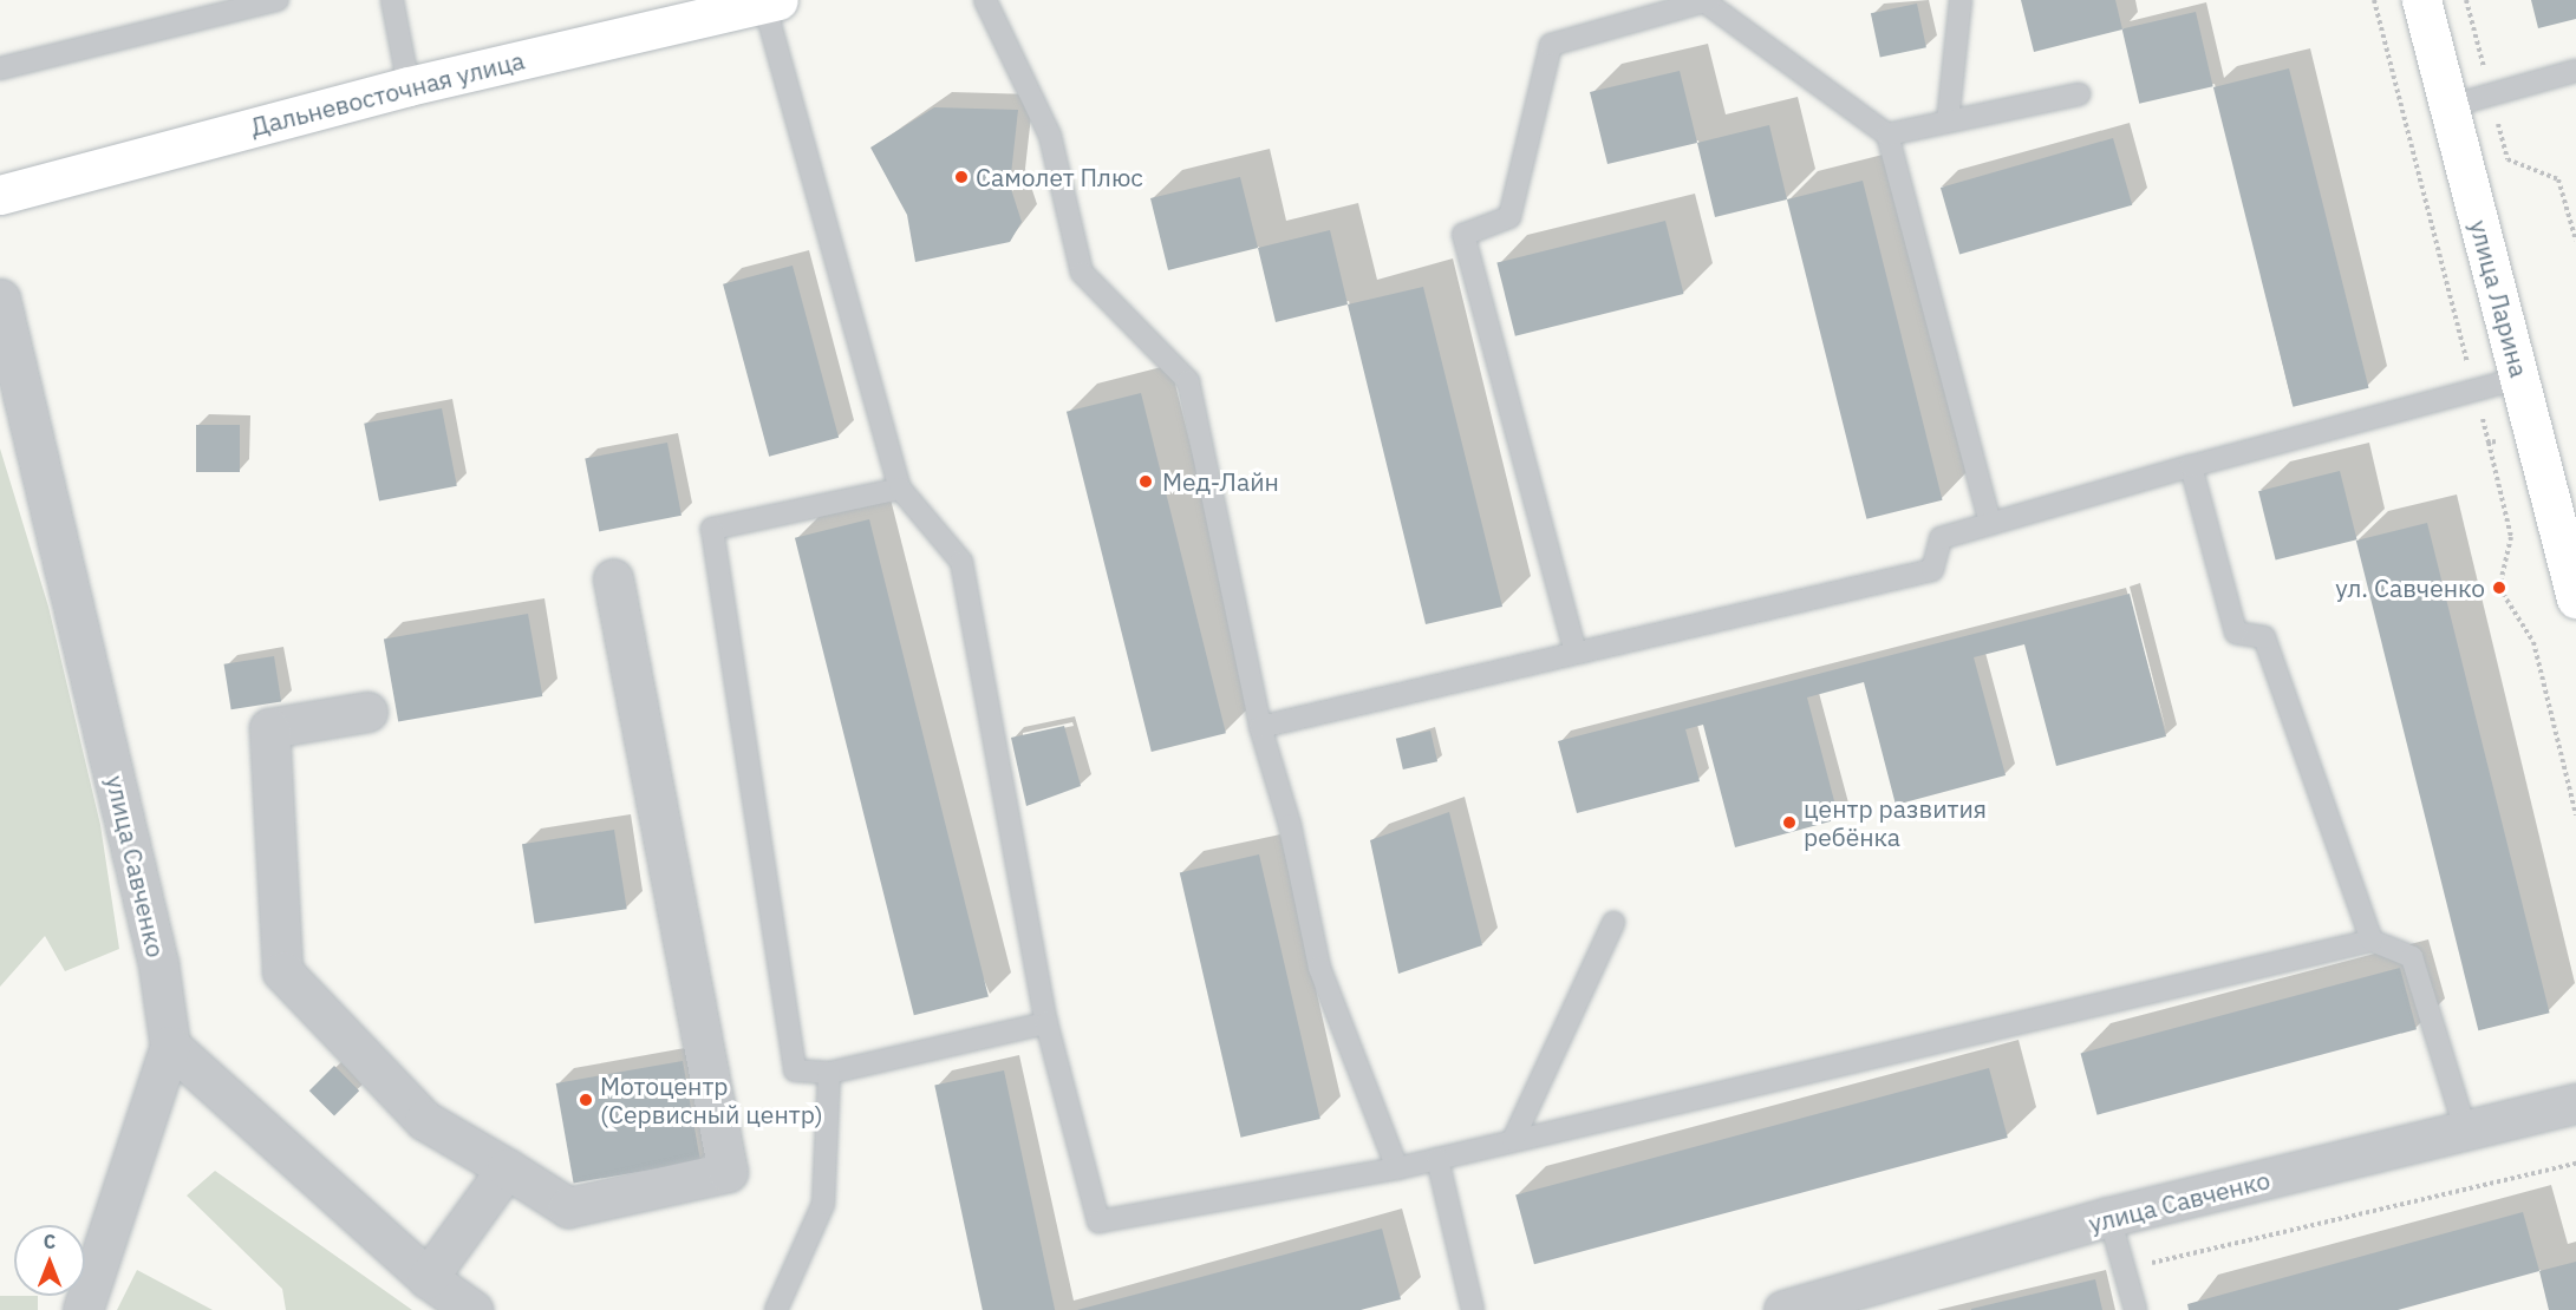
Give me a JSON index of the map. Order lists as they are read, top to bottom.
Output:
{
  "streets": {
    "main road": ["Дальневосточная улица", "улица Ларина"],
    "street": ["улица Савченко"]
  },
  "places": [
    "Самолет Плюс",
    "Мед-Лайн",
    "ул. Савченко",
    "центр развития ребёнка",
    "Мотоцентр (Сервисный центр)"
  ],
  "north": "top"
}
